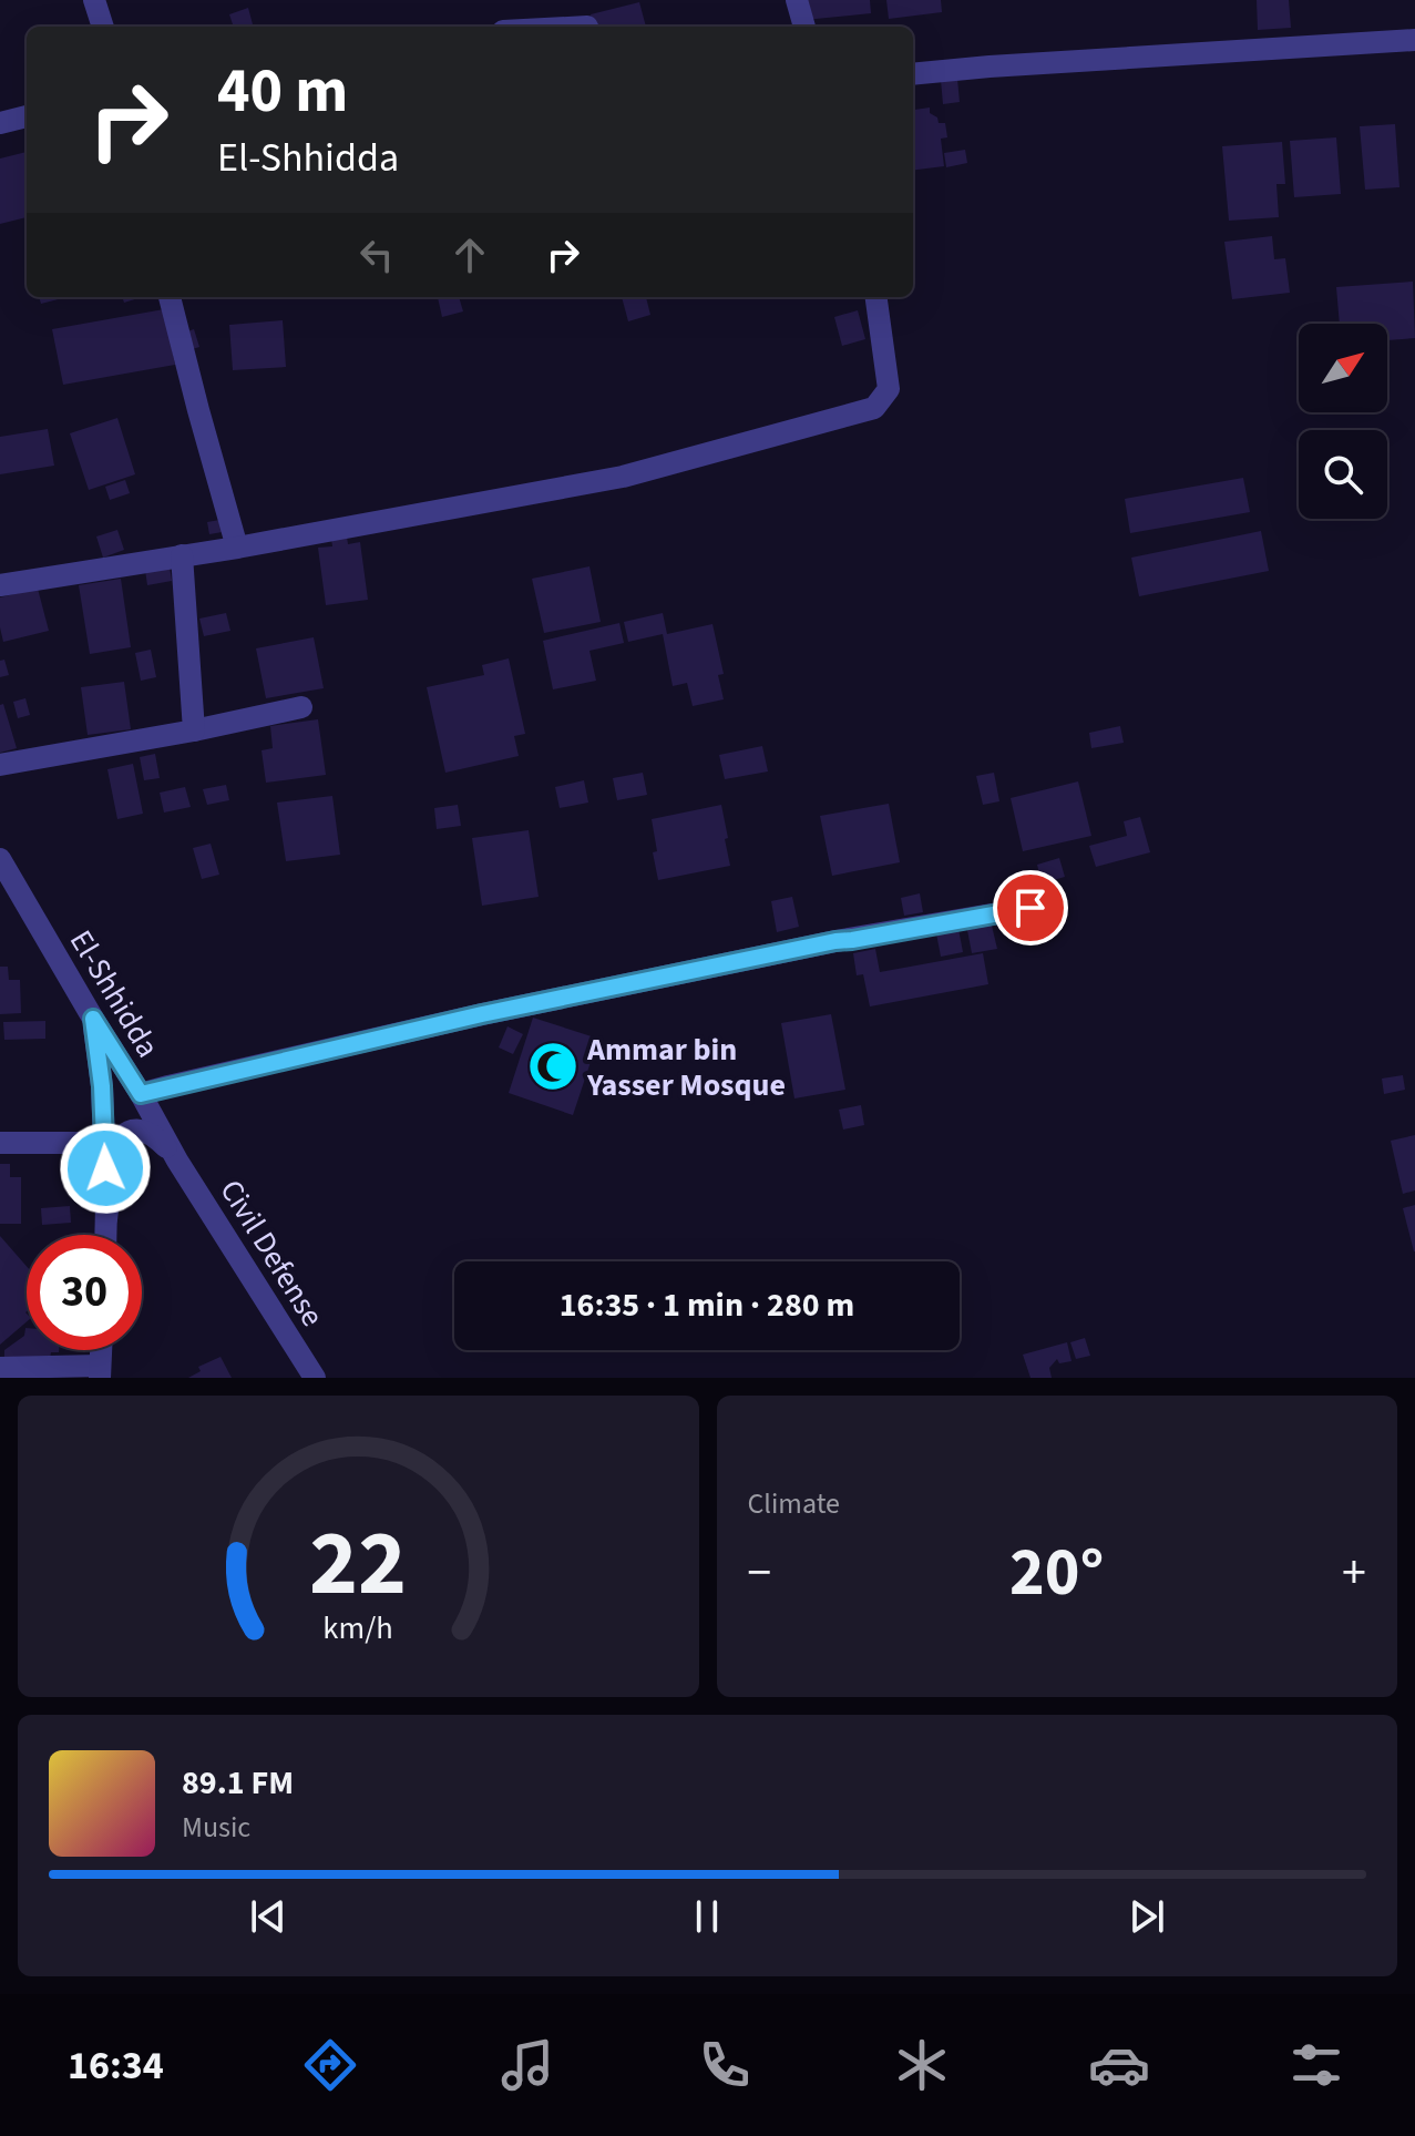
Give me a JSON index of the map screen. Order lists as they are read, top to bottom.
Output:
{
  "streets": {
    "street": ["El-Shhidda", "Civil Defense"]
  },
  "crossings": [
    ["El-Shhidda", "Civil Defense"]
  ],
  "places": {
    "mosque": ["Ammar bin Yasser Mosque"]
  },
  "north": "top right",
  "page": {
    "turn": ["40 m", "El-Shhidda"],
    "limit": "30",
    "trip": "16:35 · 1 min · 280 m",
    "tile": "Climate",
    "heat": ["−", "20°", "+"],
    "song": ["89.1 FM", "Music"],
    "tabs": "16:34",
    "gauge": ["22", "km/h"]
  }
}
